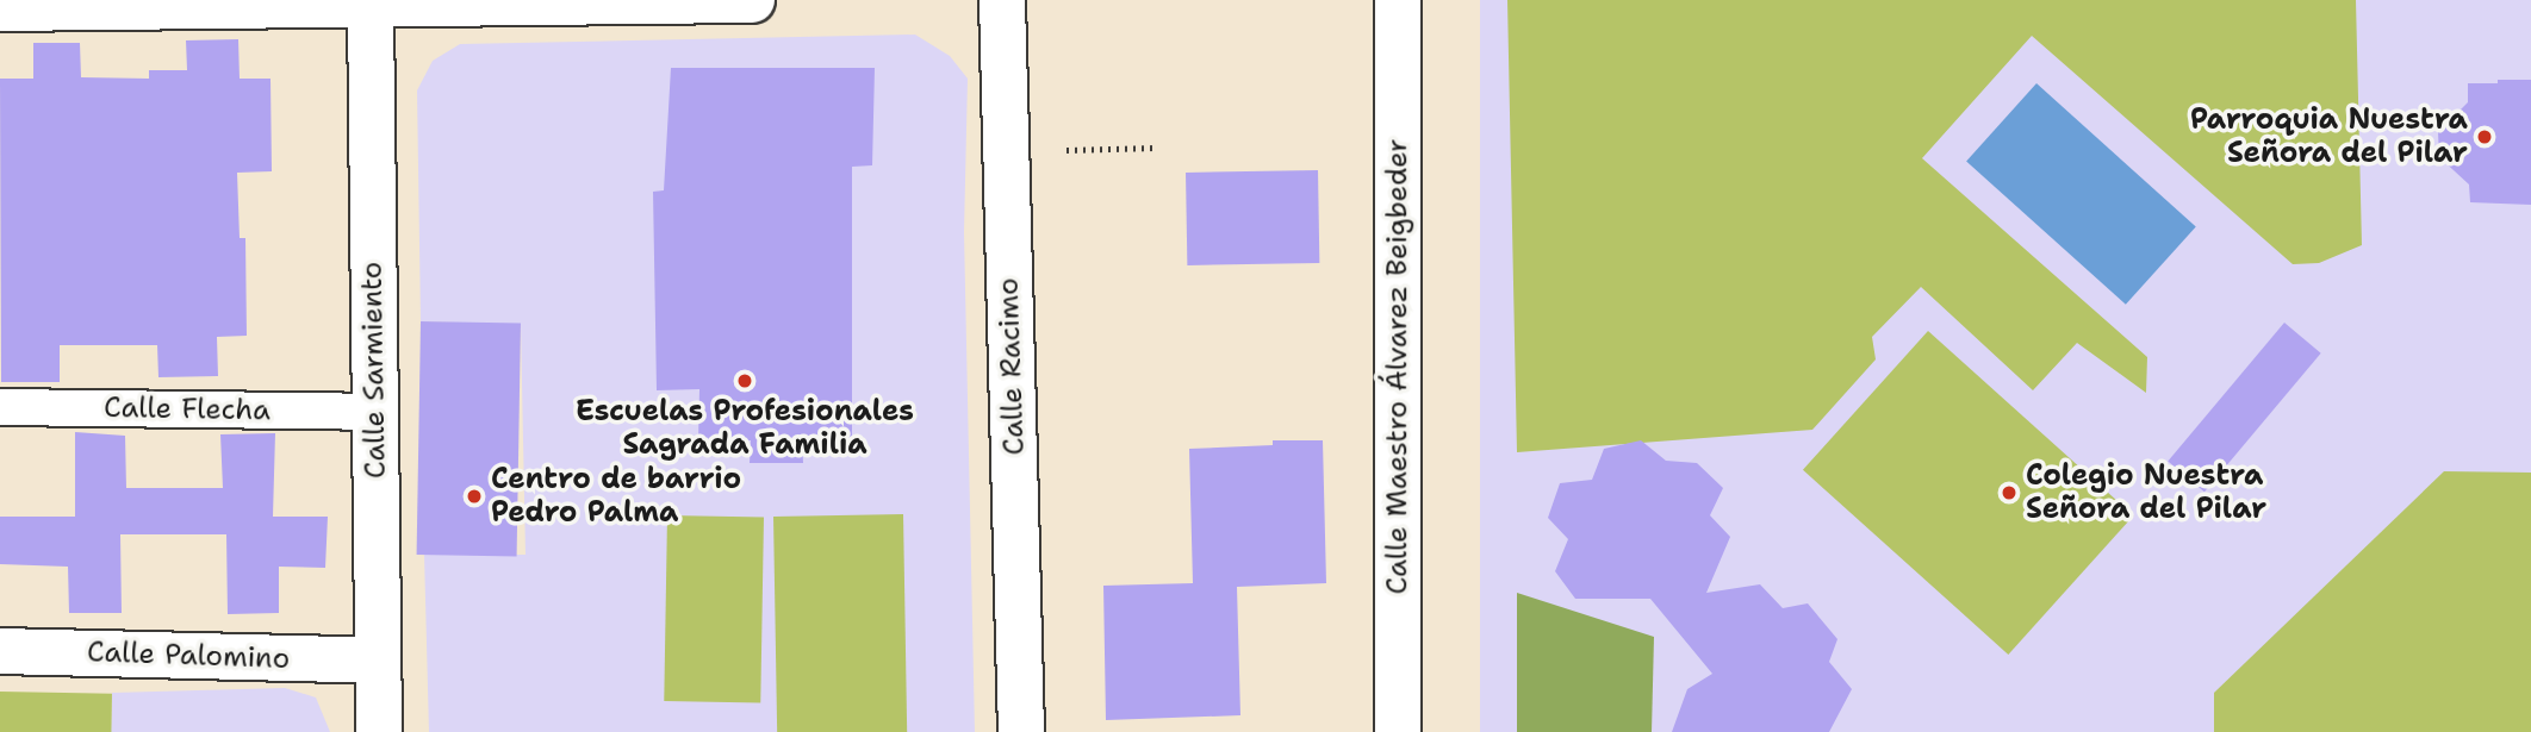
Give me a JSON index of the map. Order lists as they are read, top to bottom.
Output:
{
  "streets": {
    "street": [
      "Calle Racimo",
      "Calle Maestro Álvarez Beigbeder",
      "Calle Sarmiento",
      "Calle Flecha",
      "Calle Palomino"
    ]
  },
  "crossings": [
    ["Calle Sarmiento", "Calle Flecha"],
    ["Calle Sarmiento", "Calle Palomino"]
  ],
  "places": [
    "Parroquia Nuestra Señora del Pilar",
    "Escuelas Profesionales Sagrada Familia",
    "Colegio Nuestra Señora del Pilar",
    "Centro de barrio Pedro Palma"
  ]
}
